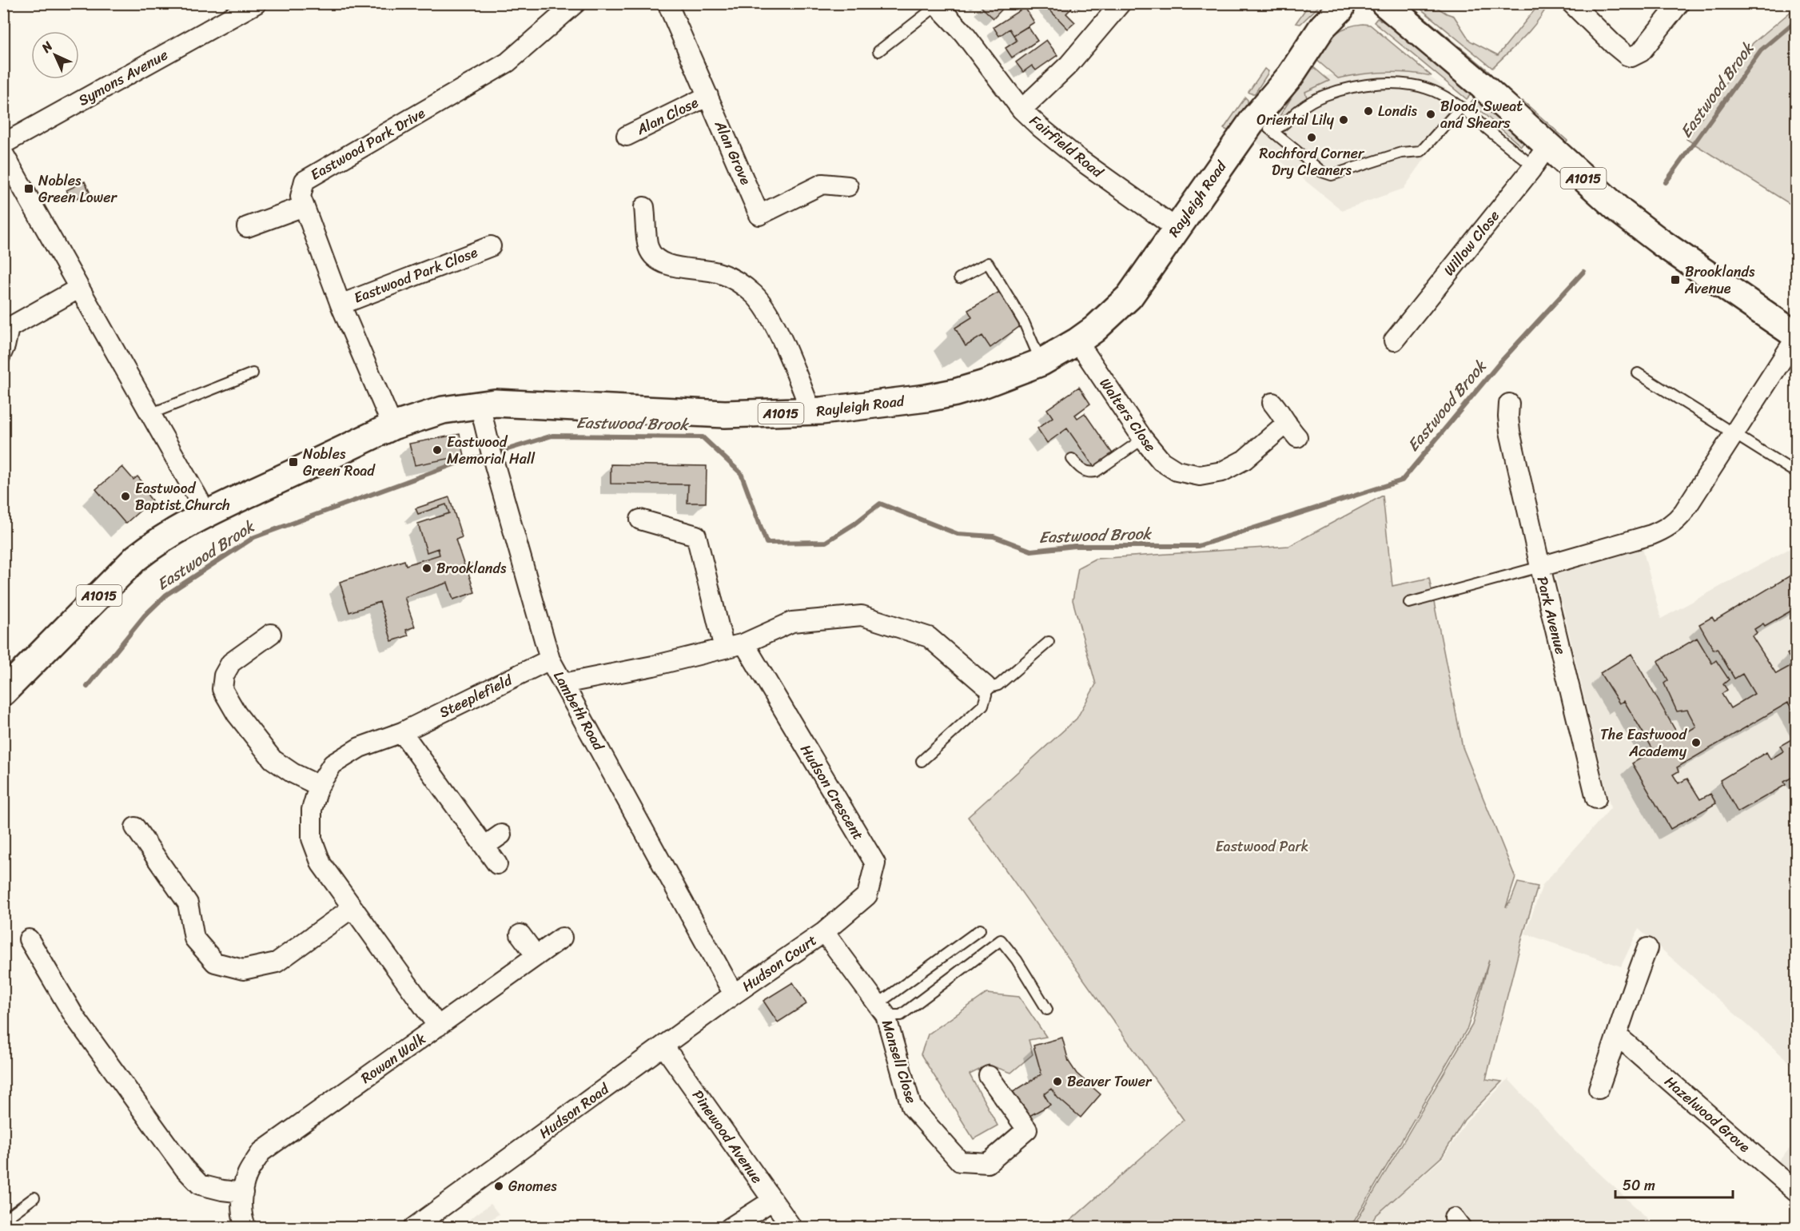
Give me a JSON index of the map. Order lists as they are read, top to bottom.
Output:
{
  "streets": {
    "main road": ["A1015", "Rayleigh Road"],
    "street": [
      "Symons Avenue",
      "Alan Close",
      "Eastwood Park Drive",
      "Fairfield Road",
      "Alan Grove",
      "Willow Close",
      "Eastwood Park Close",
      "Walters Close",
      "Park Avenue",
      "Steeplefield",
      "Lambeth Road",
      "Hudson Crescent",
      "Hudson Court",
      "Rowan Walk",
      "Mansell Close",
      "Hudson Road",
      "Hazelwood Grove",
      "Pinewood Avenue"
    ]
  },
  "crossings": [
    ["Alan Close", "Alan Grove"],
    ["Eastwood Park Drive", "Rayleigh Road"],
    ["Eastwood Park Drive", "Eastwood Park Close"],
    ["Fairfield Road", "Rayleigh Road"],
    ["A1015", "Willow Close"],
    ["Rayleigh Road", "Walters Close"],
    ["Rayleigh Road", "Lambeth Road"],
    ["Steeplefield", "Lambeth Road"],
    ["Steeplefield", "Rowan Walk"],
    ["Lambeth Road", "Hudson Court"],
    ["Lambeth Road", "Hudson Road"],
    ["Hudson Crescent", "Hudson Court"],
    ["Hudson Crescent", "Mansell Close"],
    ["Hudson Court", "Mansell Close"],
    ["Hudson Court", "Hudson Road"],
    ["Hudson Road", "Pinewood Avenue"]
  ],
  "water": ["Eastwood Brook"],
  "parks": ["Eastwood Park"],
  "places": {
    "other": [
      "Londis",
      "Blood, Sweat and Shears",
      "Oriental Lily",
      "Rochford Corner Dry Cleaners",
      "Eastwood Memorial Hall",
      "Eastwood Baptist Church",
      "Brooklands",
      "The Eastwood Academy",
      "Beaver Tower",
      "Gnomes"
    ],
    "transit": ["Nobles Green Lower", "Brooklands Avenue", "Nobles Green Road"]
  },
  "scale_bar": "50 m",
  "north": "top left"
}
